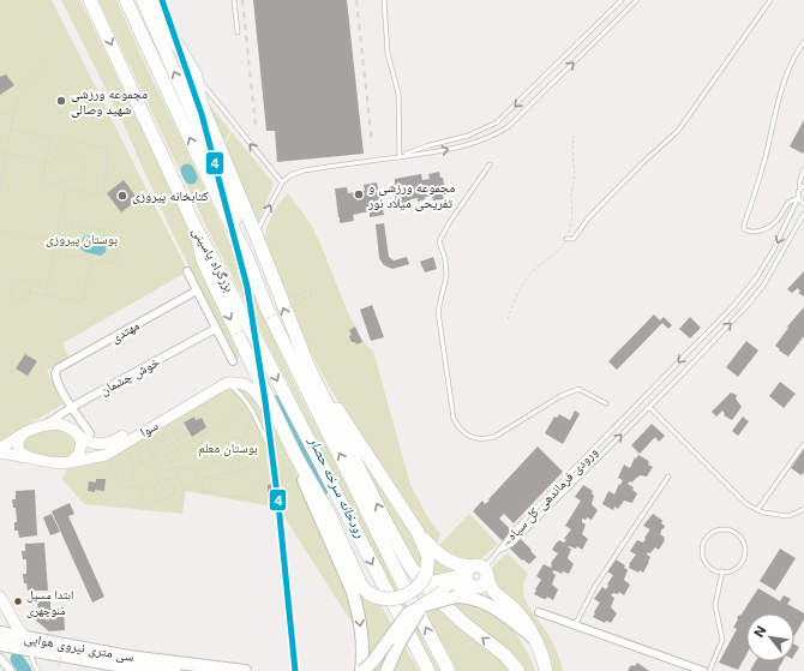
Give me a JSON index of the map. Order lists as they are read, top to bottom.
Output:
{
  "streets": {
    "highway": ["بزرگراه یاسینی"],
    "main road": ["سوا", "سی متری نیروی هوایی"],
    "street": ["مهتدی", "خوش چشمان"],
    "lane": ["ورودی فرماندهی کل سپاه"]
  },
  "crossings": [
    ["مهتدی", "خوش چشمان"],
    ["خوش چشمان", "سوا"]
  ],
  "water": ["رودخانه سرخه حصار"],
  "parks": ["بوستان پیروزی", "بوستان معلم"],
  "places": [
    "مجموعه ورزشی شهید وصالی",
    "مجموعه ورزشی و تفریحی میلاد نور",
    "کتابخانه پیروزی",
    "ابتدا مسیل منوچهری"
  ],
  "lines": ["transit line 4"],
  "north": "top left"
}
